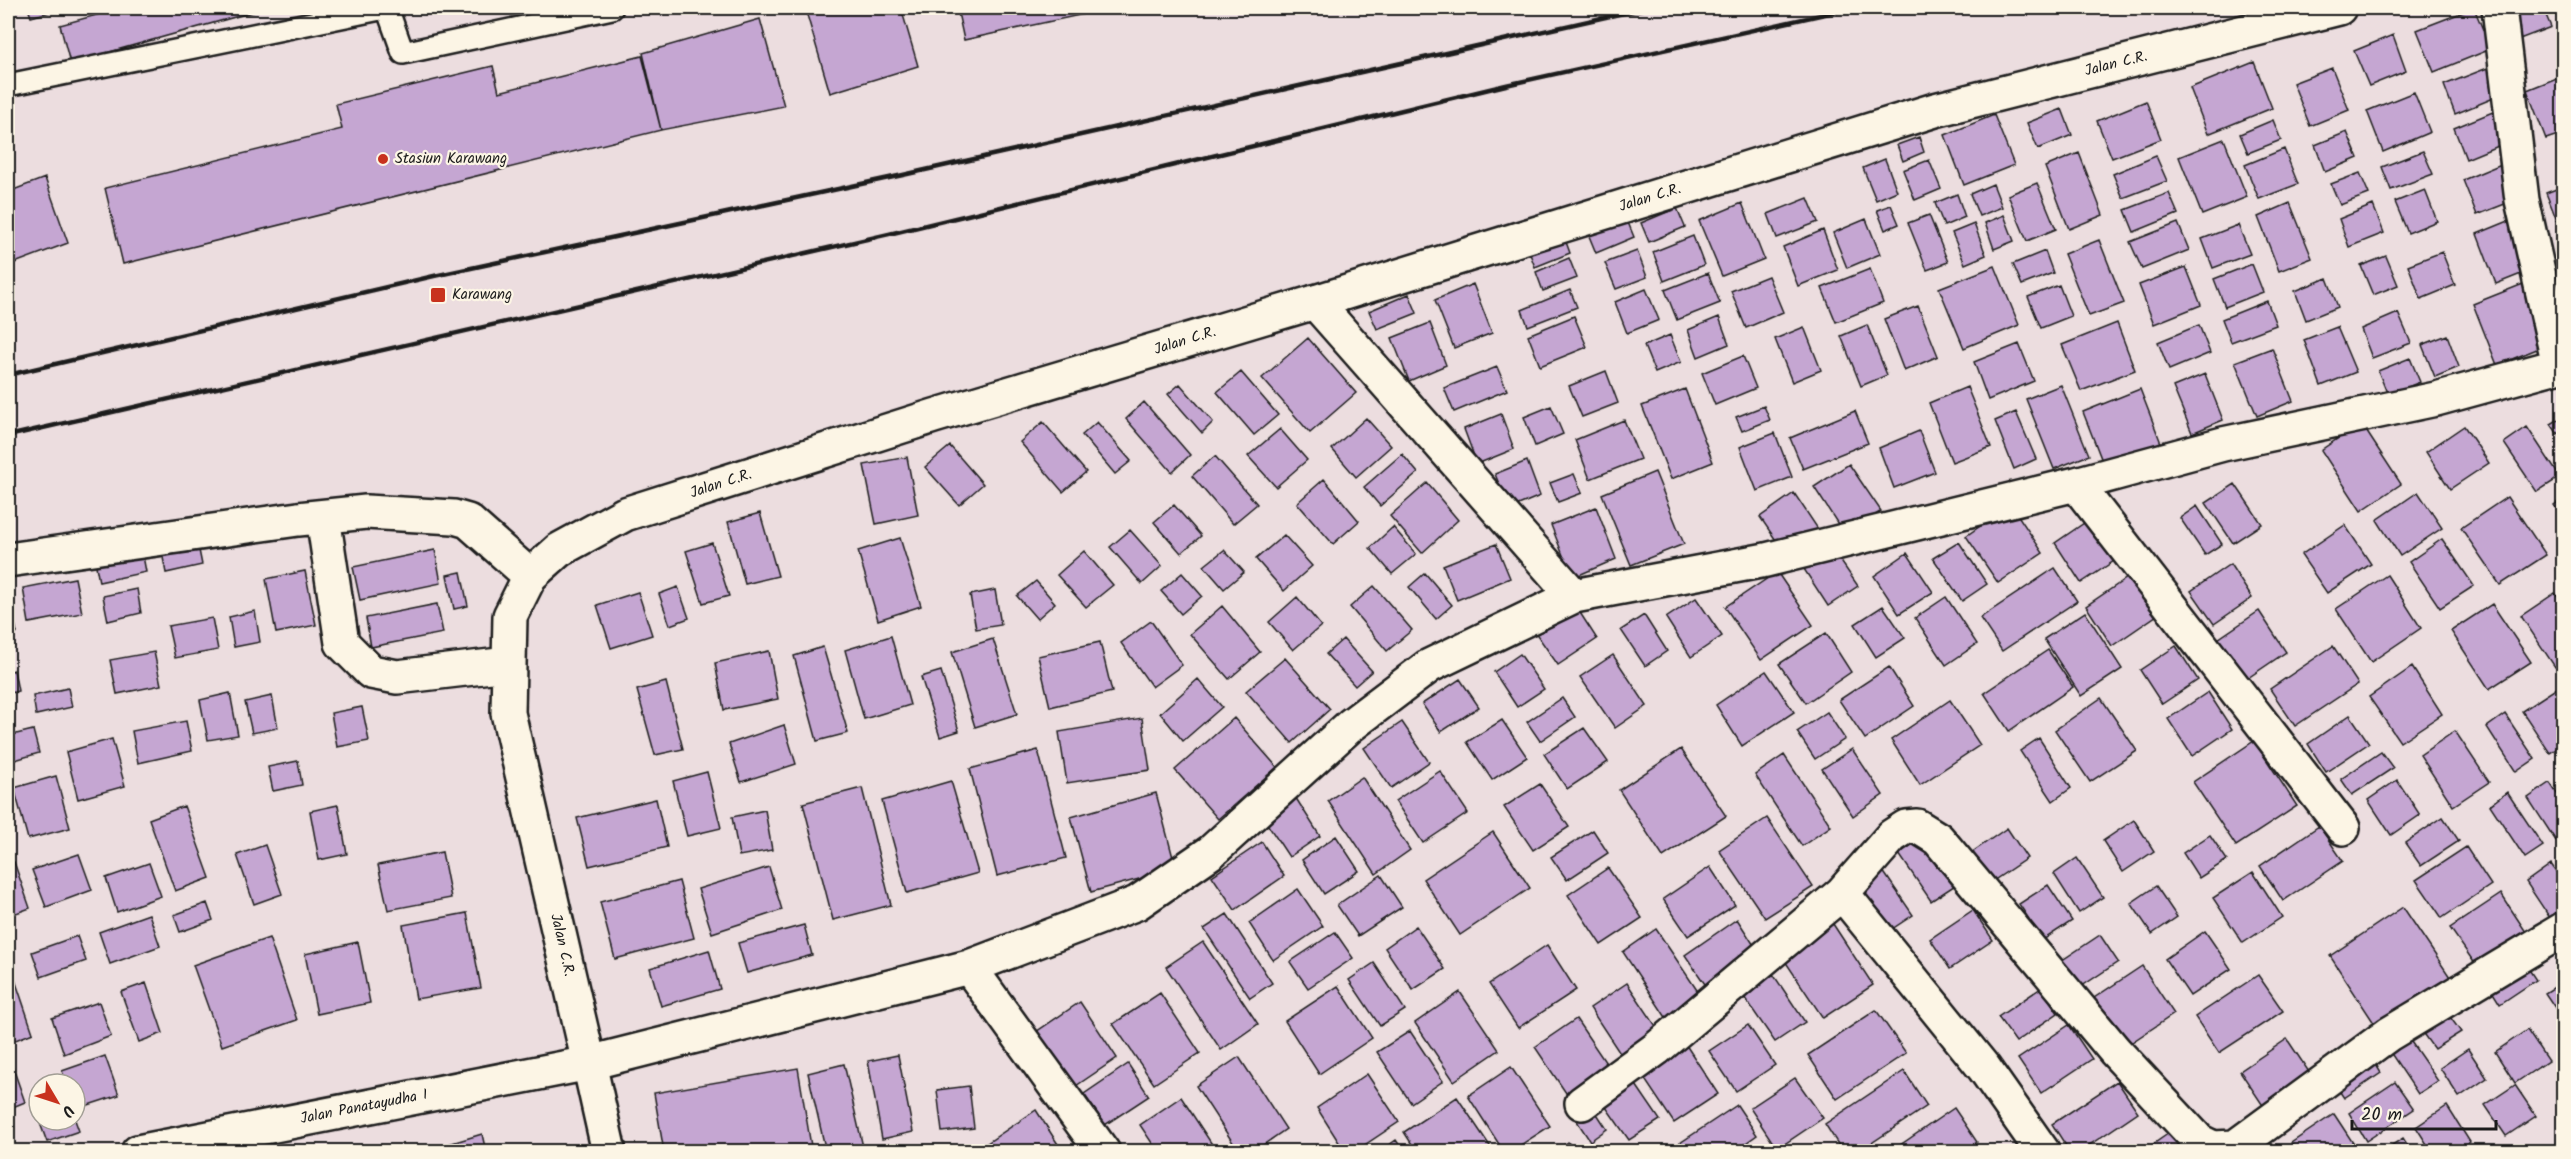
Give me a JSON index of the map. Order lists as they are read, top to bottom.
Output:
{
  "streets": {
    "street": ["Jalan C.R.", "Jalan Panatayudha I"]
  },
  "crossings": [
    ["Jalan C.R.", "Jalan Panatayudha I"]
  ],
  "places": {
    "other": ["Stasiun Karawang"],
    "transit": ["Karawang"]
  },
  "scale_bar": "20 m",
  "north": "bottom right"
}
